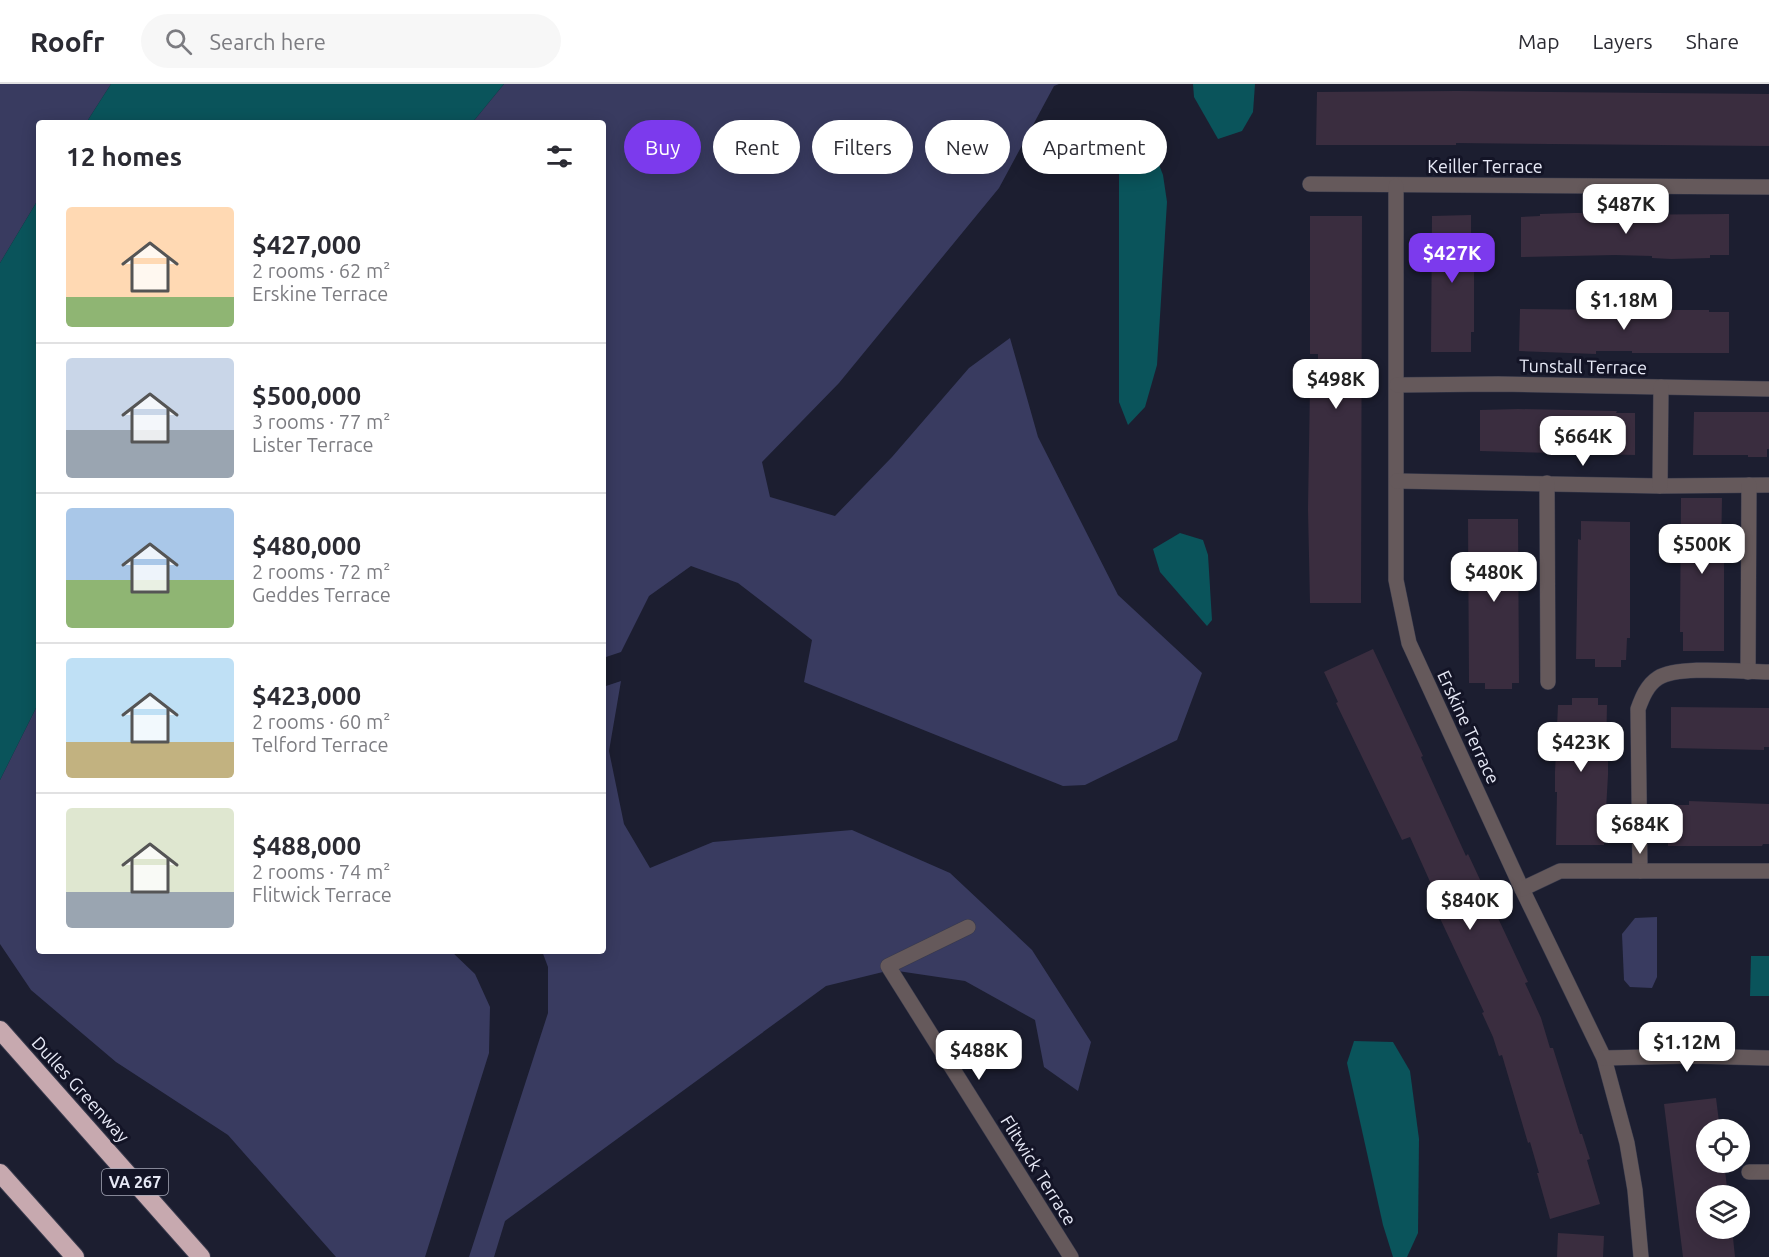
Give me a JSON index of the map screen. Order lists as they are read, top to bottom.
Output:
{
  "streets": {
    "highway": ["Dulles Greenway", "VA 267"],
    "street": [
      "Keiller Terrace",
      "Tunstall Terrace",
      "Erskine Terrace",
      "Flitwick Terrace"
    ]
  },
  "crossings": [
    ["Keiller Terrace", "Erskine Terrace"],
    ["Tunstall Terrace", "Erskine Terrace"]
  ],
  "page": {
    "header": "Roofr",
    "search": "Search here",
    "nav": ["Map", "Layers", "Share"],
    "chip": [
      "Buy",
      "Rent",
      "Filters",
      "New",
      "Apartment"
    ],
    "heading": "12 homes",
    "price": [
      "$487K",
      "$427K",
      "$1.18M",
      "$498K",
      "$664K",
      "$500K",
      "$480K",
      "$423K",
      "$684K",
      "$840K",
      "$1.12M",
      "$488K"
    ],
    "list": [
      {
        "name": "$427,000",
        "note": "2 rooms · 62 m² · Erskine Terrace"
      },
      {
        "name": "$500,000",
        "note": "3 rooms · 77 m² · Lister Terrace"
      },
      {
        "name": "$480,000",
        "note": "2 rooms · 72 m² · Geddes Terrace"
      },
      {
        "name": "$423,000",
        "note": "2 rooms · 60 m² · Telford Terrace"
      },
      {
        "name": "$488,000",
        "note": "2 rooms · 74 m² · Flitwick Terrace"
      }
    ]
  }
}
